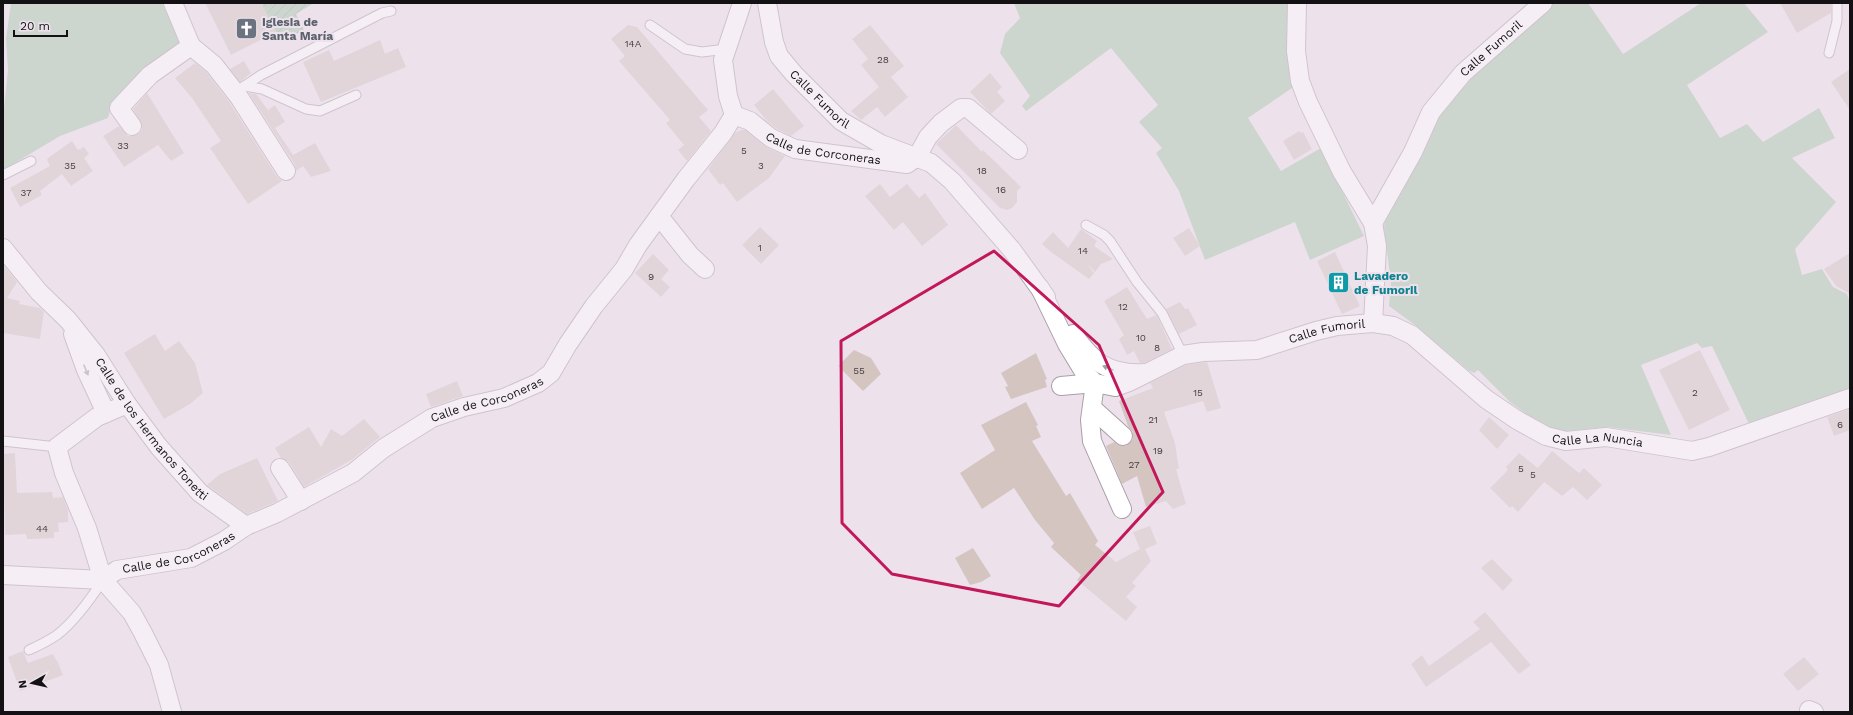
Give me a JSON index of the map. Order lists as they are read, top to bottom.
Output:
{
  "streets": {
    "street": [
      "Calle Fumoril",
      "Calle de Corconeras",
      "Calle de los Hermanos Tonetti",
      "Calle La Nuncia"
    ]
  },
  "crossings": [
    ["Calle Fumoril", "Calle de Corconeras"],
    ["Calle Fumoril", "Calle La Nuncia"],
    ["Calle de Corconeras", "Calle de los Hermanos Tonetti"]
  ],
  "places": {
    "church": ["Iglesia de Santa María"],
    "building": ["Lavadero de Fumoril"]
  },
  "house_numbers": [
    "14A",
    "28",
    "33",
    "5",
    "35",
    "3",
    "18",
    "16",
    "37",
    "1",
    "14",
    "9",
    "12",
    "10",
    "8",
    "55",
    "15",
    "2",
    "21",
    "6",
    "19",
    "27",
    "5",
    "5",
    "44"
  ],
  "scale_bar": "20 m",
  "north": "left"
}
